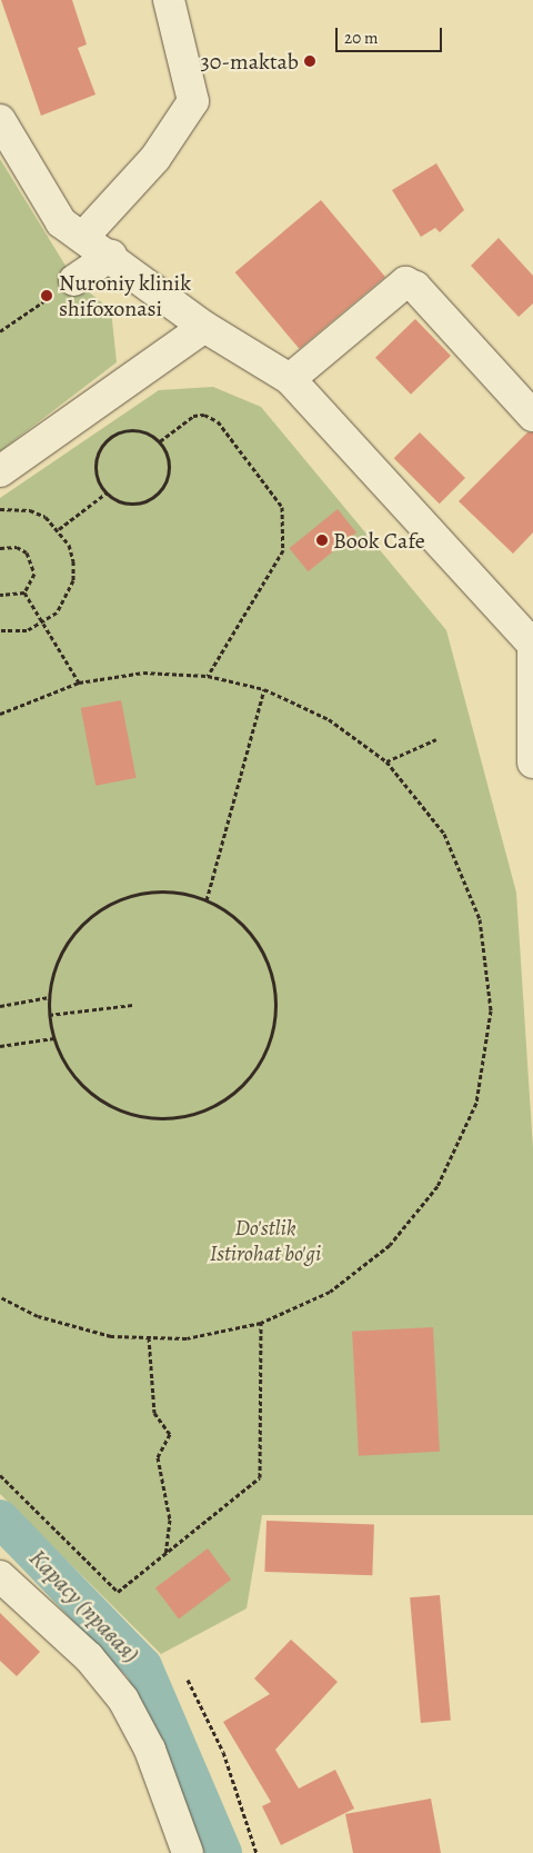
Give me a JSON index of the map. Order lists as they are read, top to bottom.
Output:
{
  "water": ["Карасу (правая)"],
  "parks": ["Do'stlik Istirohat bo'gi"],
  "places": ["30-maktab", "Nuroniy klinik shifoxonasi", "Book Cafe"],
  "scale_bar": "20 m"
}
